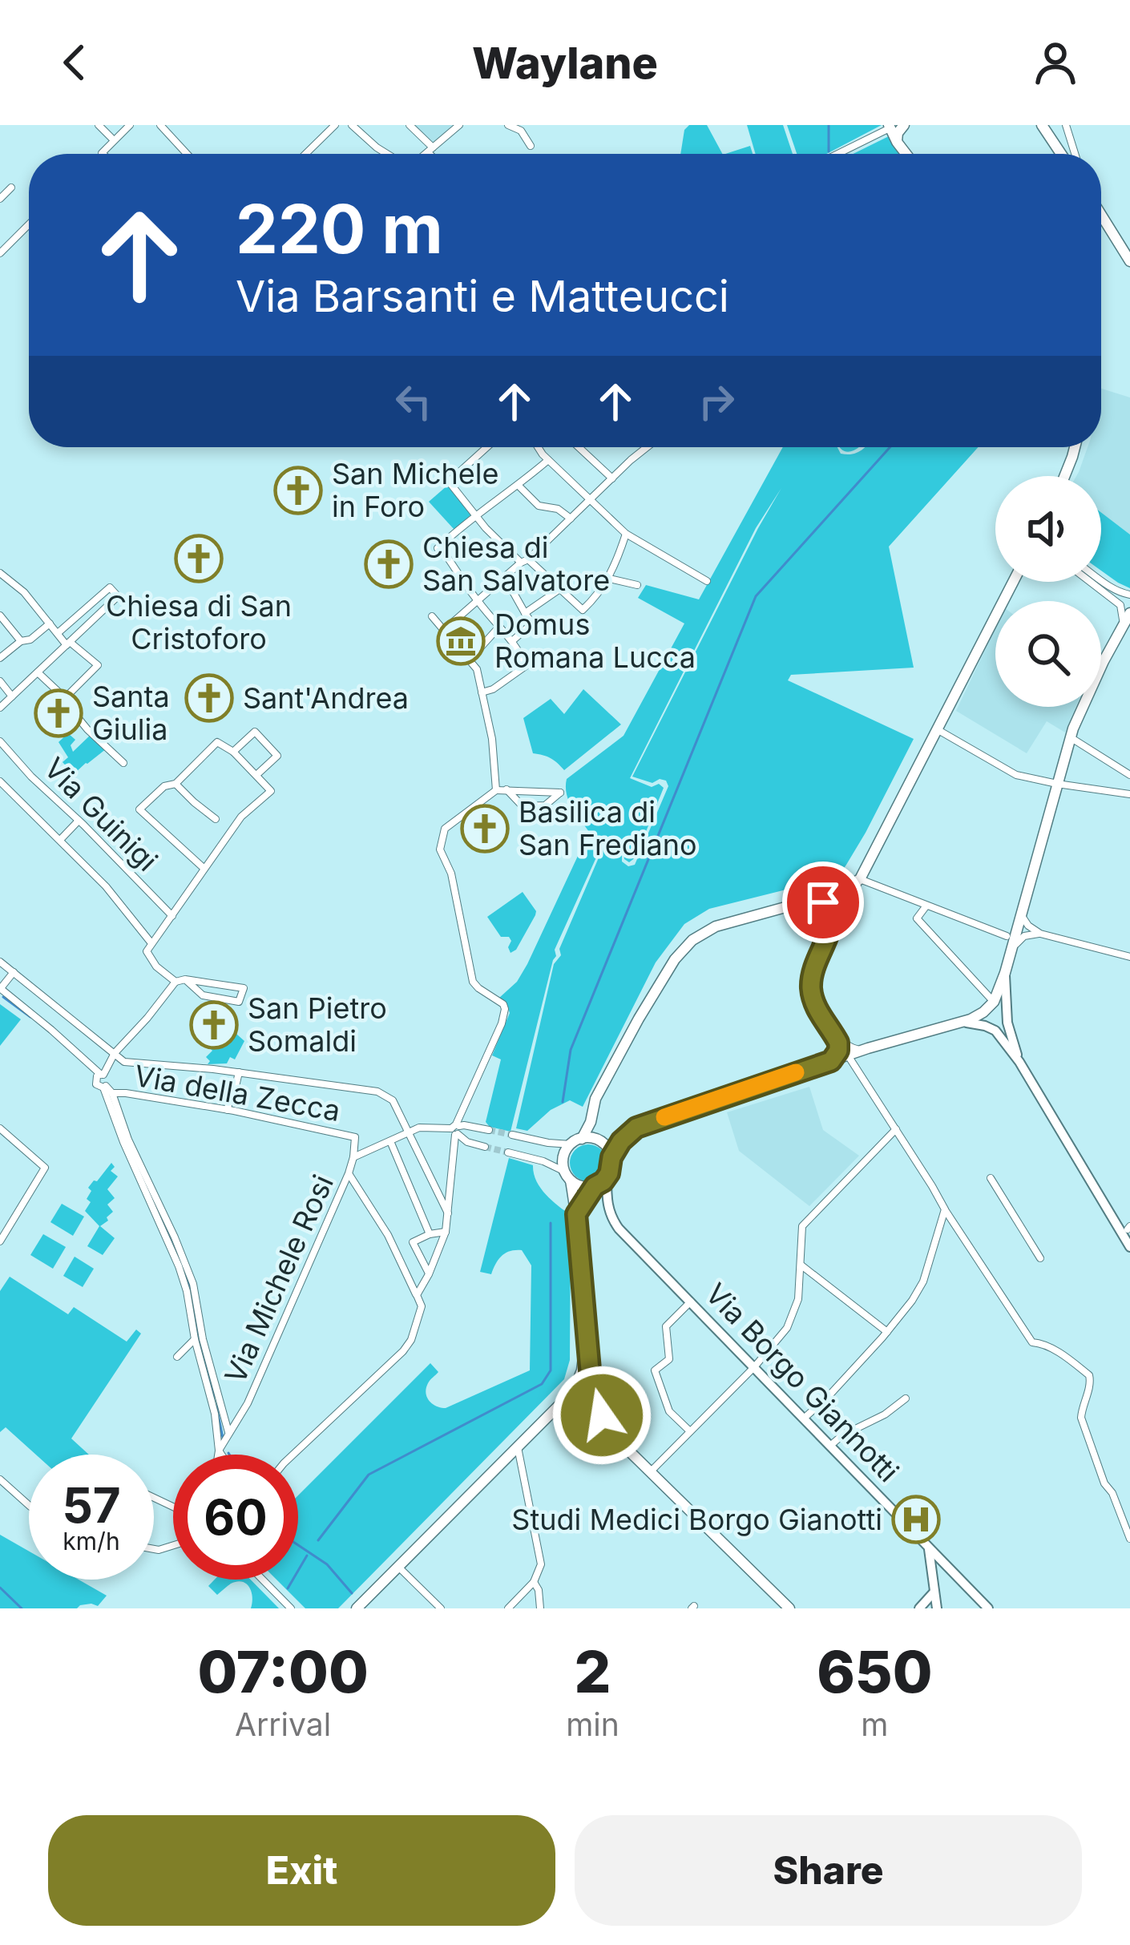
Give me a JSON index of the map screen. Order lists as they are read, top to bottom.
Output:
{
  "streets": {
    "street": [
      "Via Guinigi",
      "Via della Zecca",
      "Via Michele Rosi",
      "Via Borgo Giannotti"
    ]
  },
  "crossings": [
    ["Via della Zecca", "Via Michele Rosi"]
  ],
  "places": {
    "church": [
      "San Michele in Foro",
      "Chiesa di San Cristoforo",
      "Chiesa di San Salvatore",
      "Sant'Andrea",
      "Santa Giulia",
      "Basilica di San Frediano",
      "San Pietro Somaldi"
    ],
    "museum": ["Domus Romana Lucca"],
    "hospital": ["Studi Medici Borgo Gianotti"]
  },
  "page": {
    "header": "Waylane",
    "turn": ["220 m", "Via Barsanti e Matteucci"],
    "speed": "57 km/h",
    "limit": "60",
    "eta": [
      "07:00",
      "Arrival",
      "2",
      "min",
      "650",
      "m"
    ],
    "buttons": ["Exit", "Share"]
  }
}
